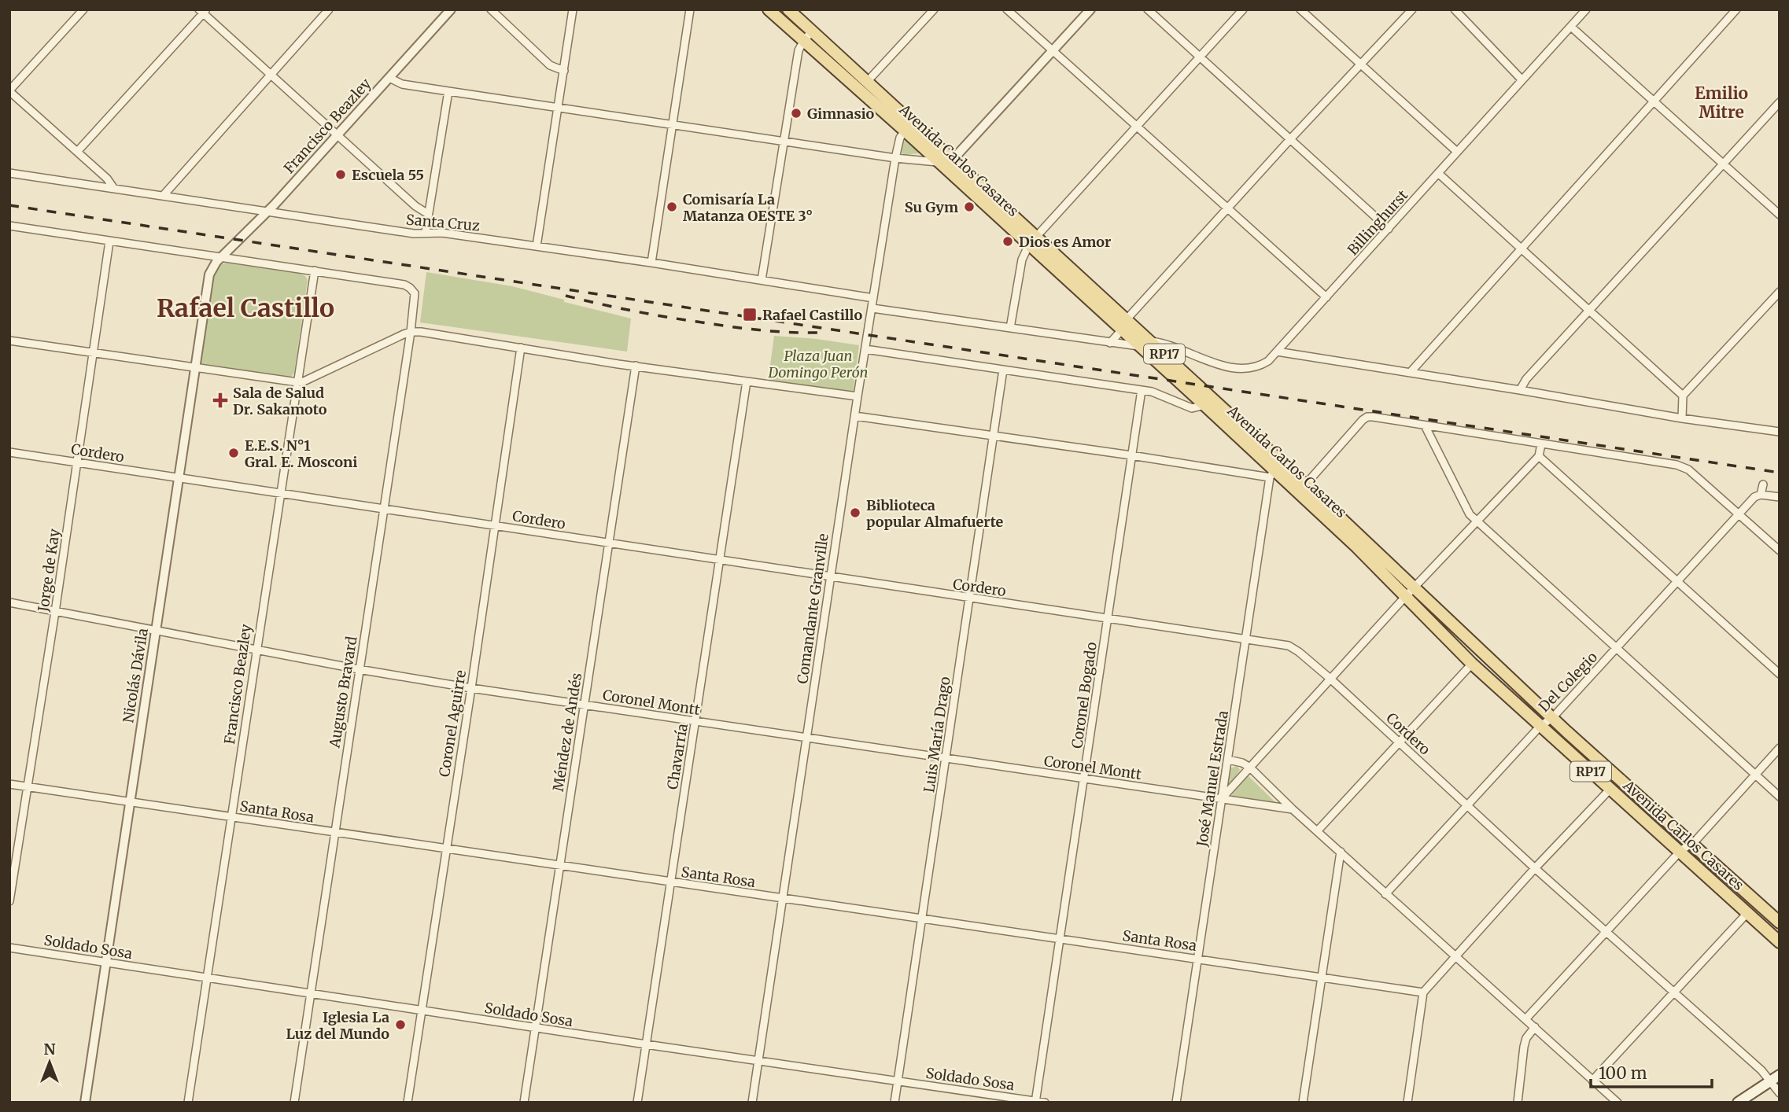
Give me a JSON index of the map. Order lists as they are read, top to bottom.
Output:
{
  "streets": {
    "main road": ["Avenida Carlos Casares", "RP17"],
    "street": [
      "Francisco Beazley",
      "Santa Cruz",
      "Billinghurst",
      "Cordero",
      "Jorge de Kay",
      "Comandante Granville",
      "Nicolás Dávila",
      "Del Colegio",
      "Augusto Bravard",
      "Coronel Bogado",
      "Coronel Montt",
      "Coronel Aguirre",
      "Méndez de Andés",
      "Luis María Drago",
      "Chavarría",
      "José Manuel Estrada",
      "Santa Rosa",
      "Soldado Sosa"
    ]
  },
  "crossings": [
    ["Francisco Beazley", "Santa Cruz"],
    ["Francisco Beazley", "Cordero"],
    ["Francisco Beazley", "Nicolás Dávila"],
    ["Francisco Beazley", "Augusto Bravard"],
    ["Francisco Beazley", "Coronel Montt"],
    ["Francisco Beazley", "Santa Rosa"],
    ["Francisco Beazley", "Soldado Sosa"],
    ["Avenida Carlos Casares", "Billinghurst"],
    ["Avenida Carlos Casares", "Comandante Granville"],
    ["Avenida Carlos Casares", "Del Colegio"],
    ["Avenida Carlos Casares", "José Manuel Estrada"],
    ["Santa Cruz", "Comandante Granville"],
    ["Cordero", "Jorge de Kay"],
    ["Cordero", "Comandante Granville"],
    ["Cordero", "Nicolás Dávila"],
    ["Cordero", "Del Colegio"],
    ["Cordero", "Augusto Bravard"],
    ["Cordero", "Coronel Bogado"],
    ["Cordero", "Coronel Aguirre"],
    ["Cordero", "Méndez de Andés"],
    ["Cordero", "Luis María Drago"],
    ["Cordero", "Chavarría"],
    ["Cordero", "José Manuel Estrada"],
    ["Jorge de Kay", "Coronel Montt"],
    ["Jorge de Kay", "Santa Rosa"],
    ["Comandante Granville", "Coronel Montt"],
    ["Comandante Granville", "Santa Rosa"],
    ["Comandante Granville", "Soldado Sosa"],
    ["Nicolás Dávila", "Coronel Montt"],
    ["Nicolás Dávila", "Santa Rosa"],
    ["Nicolás Dávila", "Soldado Sosa"],
    ["Augusto Bravard", "Coronel Montt"],
    ["Augusto Bravard", "Santa Rosa"],
    ["Augusto Bravard", "Soldado Sosa"],
    ["Coronel Bogado", "Coronel Montt"],
    ["Coronel Bogado", "Santa Rosa"],
    ["Coronel Bogado", "Soldado Sosa"],
    ["Coronel Montt", "Coronel Aguirre"],
    ["Coronel Montt", "Méndez de Andés"],
    ["Coronel Montt", "Luis María Drago"],
    ["Coronel Montt", "Chavarría"],
    ["Coronel Montt", "José Manuel Estrada"],
    ["Coronel Aguirre", "Santa Rosa"],
    ["Coronel Aguirre", "Soldado Sosa"],
    ["Méndez de Andés", "Santa Rosa"],
    ["Méndez de Andés", "Soldado Sosa"],
    ["Luis María Drago", "Santa Rosa"],
    ["Luis María Drago", "Soldado Sosa"],
    ["Chavarría", "Santa Rosa"],
    ["Chavarría", "Soldado Sosa"],
    ["José Manuel Estrada", "Santa Rosa"]
  ],
  "districts": ["Emilio Mitre", "Rafael Castillo"],
  "parks": ["Plaza Juan Domingo Perón"],
  "places": {
    "other": [
      "Gimnasio",
      "Escuela 55",
      "Comisaría La Matanza OESTE 3°",
      "Su Gym",
      "Dios es Amor",
      "E.E.S. N°1 Gral. E. Mosconi",
      "Biblioteca popular Almafuerte",
      "Iglesia La Luz del Mundo"
    ],
    "transit": ["Rafael Castillo"],
    "health": ["Sala de Salud Dr. Sakamoto"]
  },
  "scale_bar": "100 m",
  "north": "top"
}
